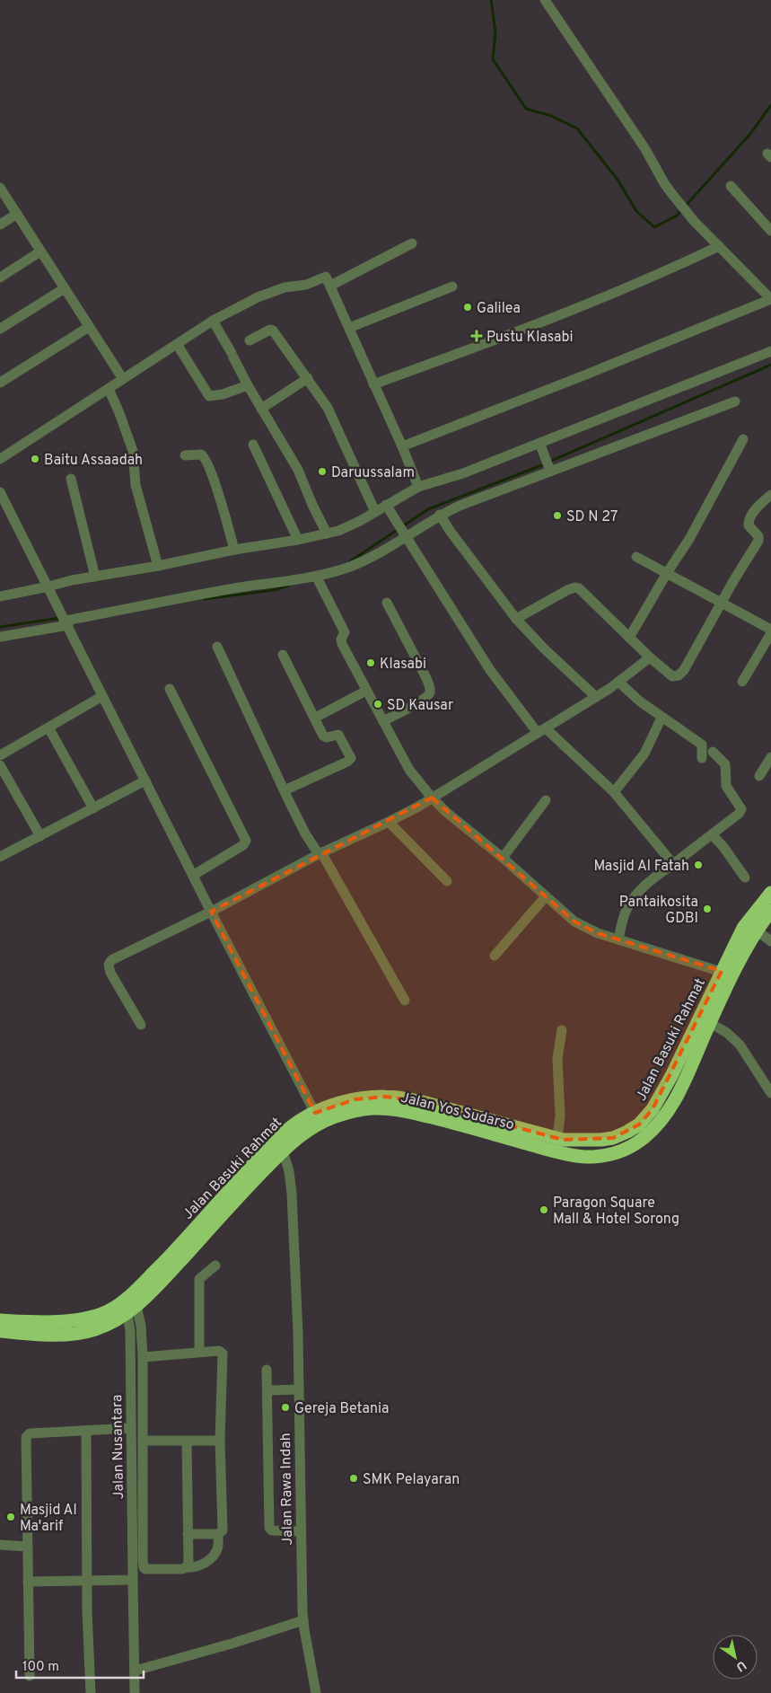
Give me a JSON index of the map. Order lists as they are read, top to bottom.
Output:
{
  "streets": {
    "highway": ["Jalan Basuki Rahmat", "Jalan Yos Sudarso"],
    "street": ["Jalan Nusantara", "Jalan Rawa Indah"]
  },
  "crossings": [
    ["Jalan Basuki Rahmat", "Jalan Yos Sudarso"],
    ["Jalan Yos Sudarso", "Jalan Nusantara"],
    ["Jalan Yos Sudarso", "Jalan Rawa Indah"]
  ],
  "places": {
    "other": [
      "Galilea",
      "Baitu Assaadah",
      "Daruussalam",
      "SD N 27",
      "Klasabi",
      "SD Kausar",
      "Masjid Al Fatah",
      "Pantaikosita GDBI",
      "Paragon Square Mall & Hotel Sorong",
      "Gereja Betania",
      "SMK Pelayaran",
      "Masjid Al Ma'arif"
    ],
    "health": ["Pustu Klasabi"]
  },
  "scale_bar": "100 m",
  "north": "bottom right"
}
